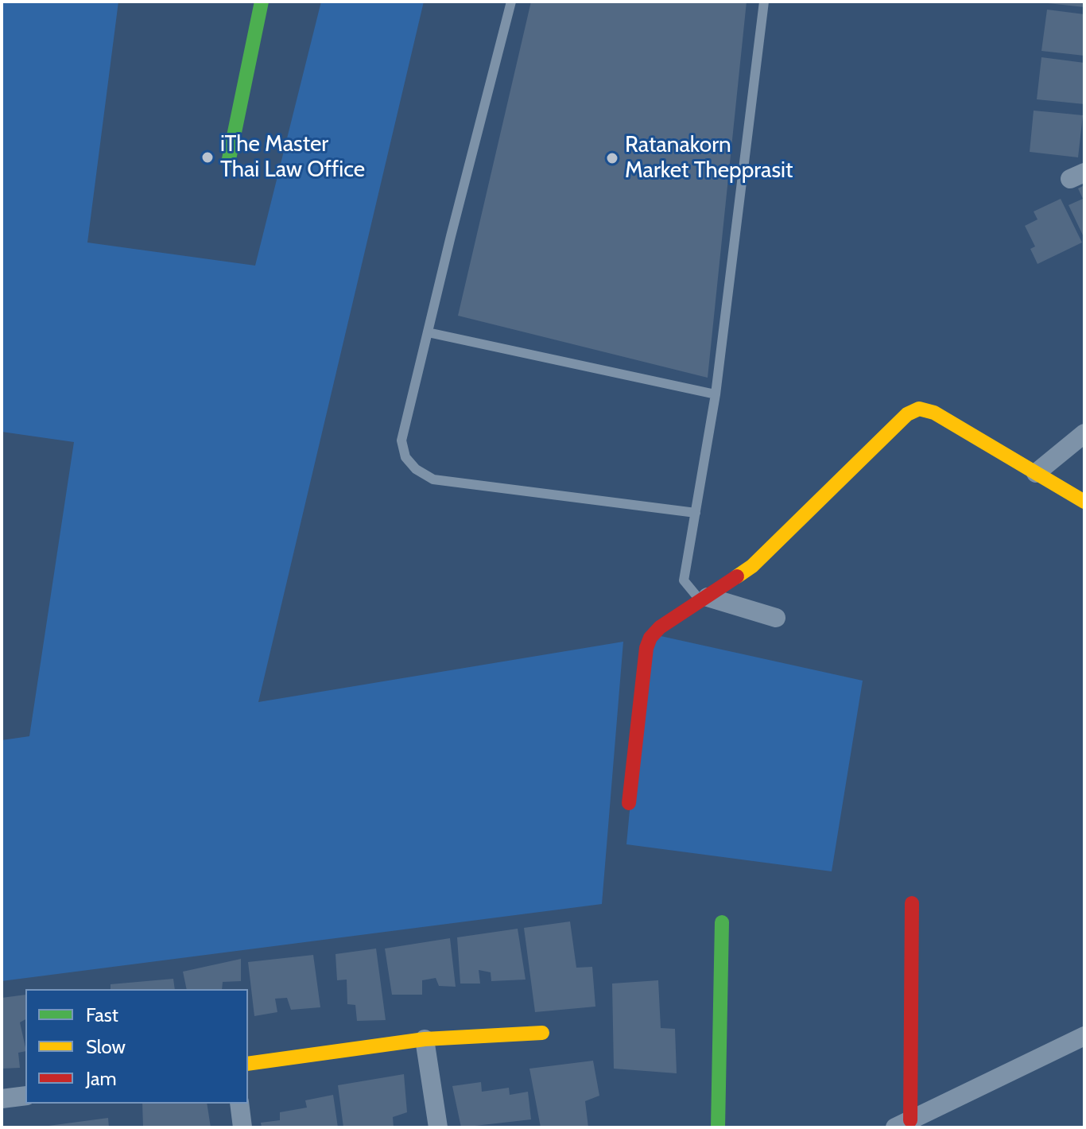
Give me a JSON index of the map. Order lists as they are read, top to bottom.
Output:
{
  "places": ["iThe Master Thai Law Office", "Ratanakorn Market Thepprasit"],
  "legend": ["Fast", "Slow", "Jam"]
}
